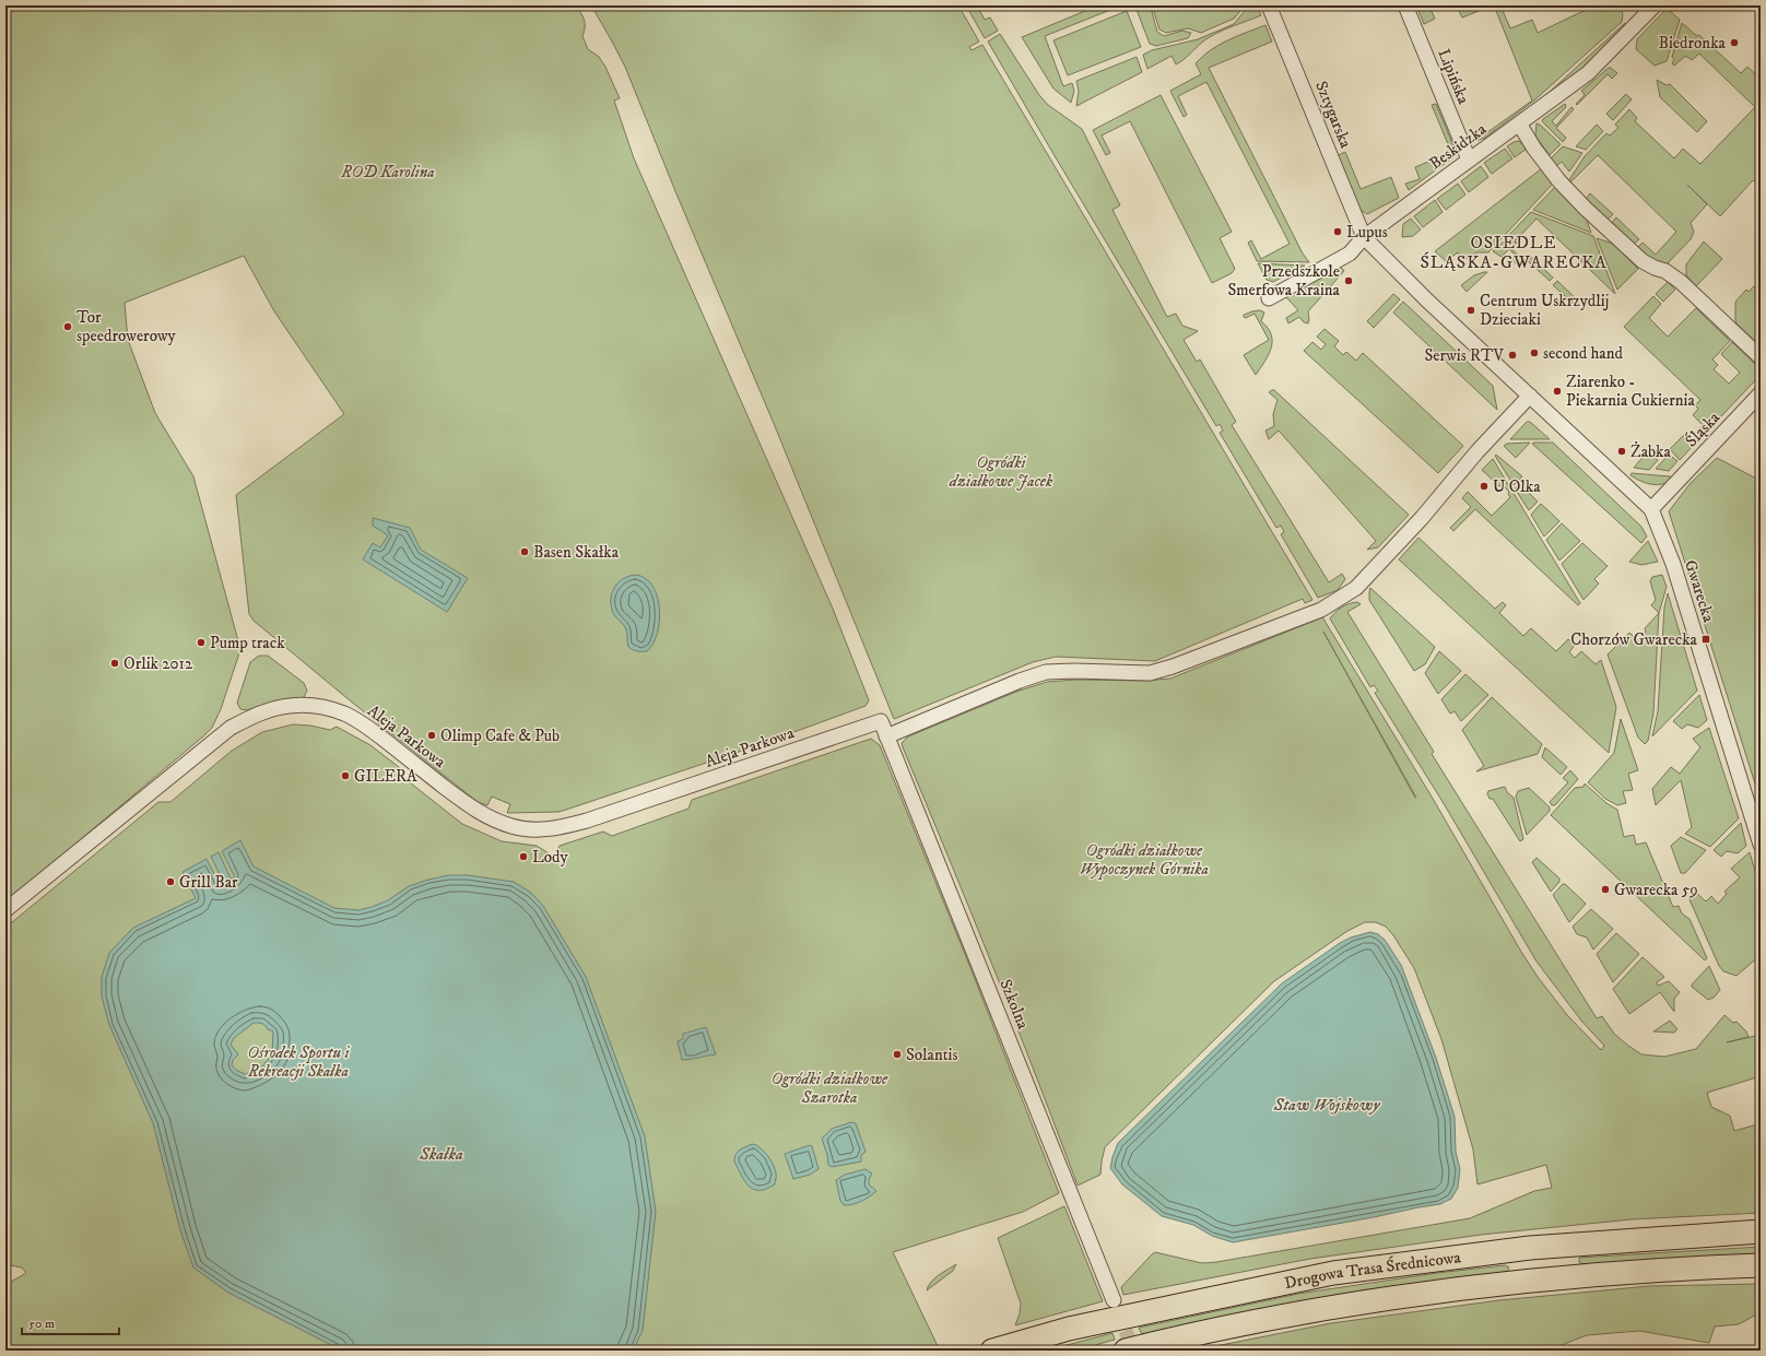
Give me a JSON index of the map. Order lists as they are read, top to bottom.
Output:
{
  "streets": {
    "main road": ["Drogowa Trasa Średnicowa"],
    "street": [
      "Lipińska",
      "Sztygarska",
      "Beskidzka",
      "Śląska",
      "Gwarecka",
      "Aleja Parkowa",
      "Szkolna"
    ]
  },
  "crossings": [
    ["Lipińska", "Beskidzka"],
    ["Sztygarska", "Beskidzka"],
    ["Sztygarska", "Gwarecka"],
    ["Beskidzka", "Gwarecka"],
    ["Śląska", "Gwarecka"],
    ["Aleja Parkowa", "Szkolna"]
  ],
  "districts": ["OSIEDLE ŚLĄSKA-GWARECKA"],
  "water": ["Staw Wojskowy", "Skałka"],
  "parks": [
    "ROD Karolina",
    "Ogródki działkowe Jacek",
    "Ogródki działkowe Wypoczynek Górnika",
    "Ośrodek Sportu i Rekreacji Skałka",
    "Ogródki działkowe Szarotka"
  ],
  "places": {
    "other": [
      "Biedronka",
      "Lupus",
      "Przedszkole Smerfowa Kraina",
      "Centrum Uskrzydlij Dzieciaki",
      "Tor speedrowerowy",
      "second hand",
      "Serwis RTV",
      "Ziarenko - Piekarnia Cukiernia",
      "Żabka",
      "U Olka",
      "Basen Skałka",
      "Pump track",
      "Orlik 2012",
      "Olimp Cafe & Pub",
      "GILERA",
      "Lody",
      "Grill Bar",
      "Gwarecka 59",
      "Solantis"
    ],
    "transit": ["Chorzów Gwarecka"]
  },
  "scale_bar": "50 m"
}
